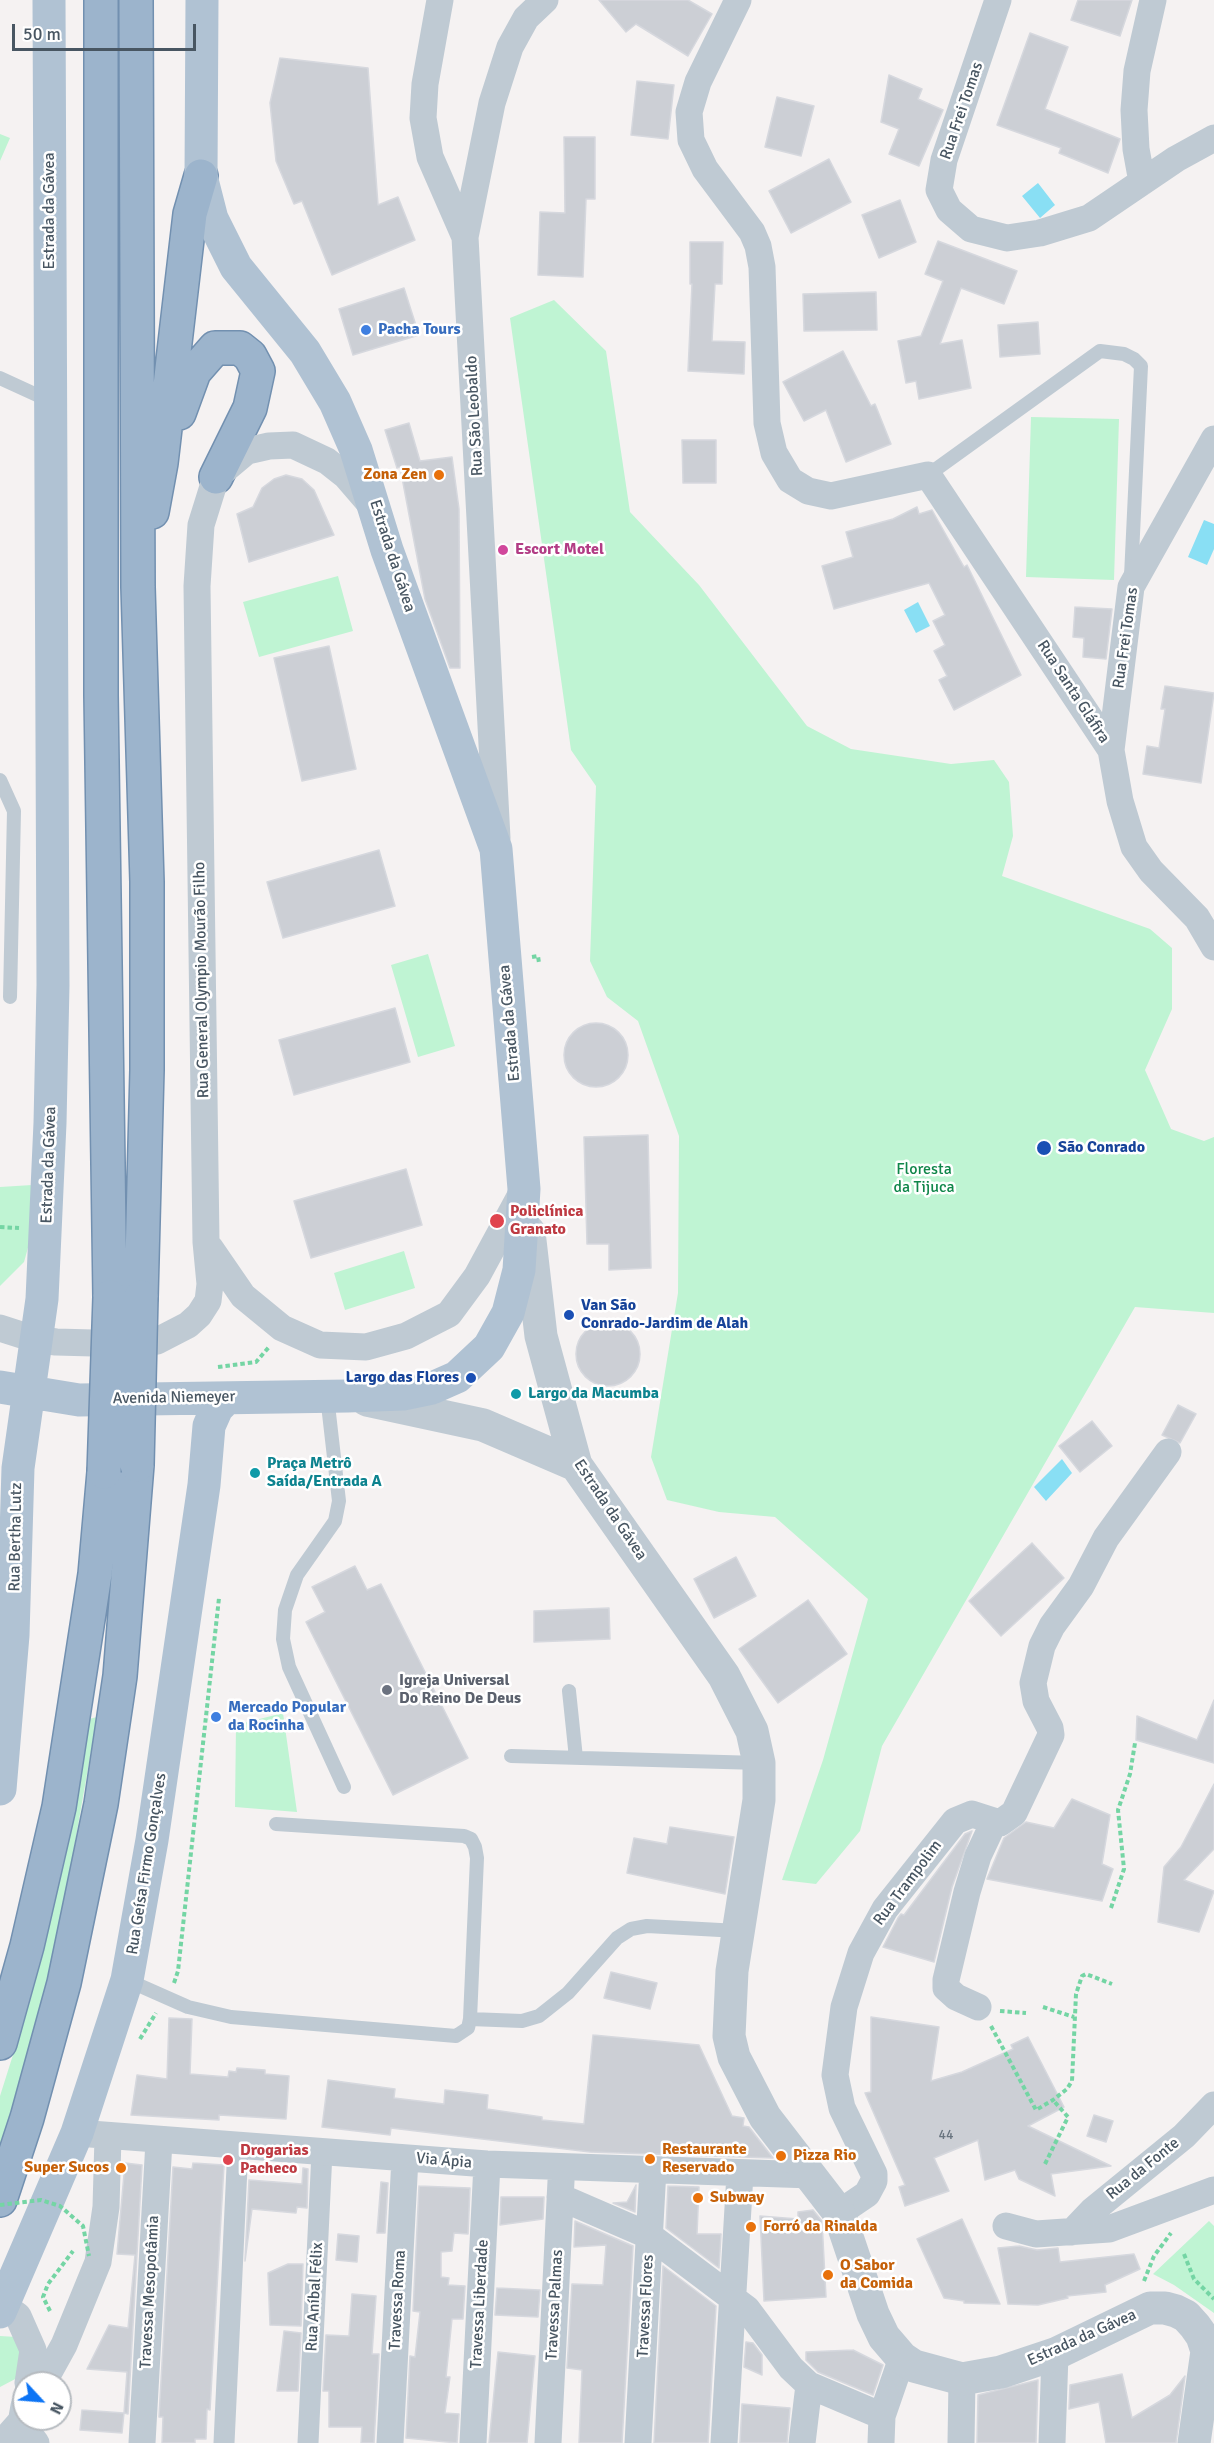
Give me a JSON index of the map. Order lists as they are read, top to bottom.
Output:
{
  "streets": {
    "main road": [
      "Estrada da Gávea",
      "Avenida Niemeyer",
      "Rua Bertha Lutz",
      "Rua Geísa Firmo Gonçalves"
    ],
    "street": [
      "Rua Frei Tomas",
      "Rua São Leobaldo",
      "Rua Santa Gláfira",
      "Rua General Olympio Mourão Filho",
      "Rua Trampolim",
      "Via Ápia",
      "Rua da Fonte",
      "Travessa Mesopotâmia",
      "Rua Aníbal Félix",
      "Travessa Roma",
      "Travessa Liberdade",
      "Travessa Palmas",
      "Travessa Flores"
    ]
  },
  "crossings": [
    ["Rua Frei Tomas", "Rua Santa Gláfira"],
    ["Estrada da Gávea", "Rua São Leobaldo"],
    ["Estrada da Gávea", "Rua General Olympio Mourão Filho"],
    ["Estrada da Gávea", "Avenida Niemeyer"],
    ["Estrada da Gávea", "Rua Bertha Lutz"],
    ["Estrada da Gávea", "Rua Trampolim"],
    ["Estrada da Gávea", "Via Ápia"],
    ["Avenida Niemeyer", "Rua Bertha Lutz"],
    ["Avenida Niemeyer", "Rua Geísa Firmo Gonçalves"],
    ["Rua Geísa Firmo Gonçalves", "Via Ápia"],
    ["Via Ápia", "Travessa Mesopotâmia"],
    ["Via Ápia", "Rua Aníbal Félix"],
    ["Via Ápia", "Travessa Roma"],
    ["Via Ápia", "Travessa Liberdade"],
    ["Via Ápia", "Travessa Palmas"],
    ["Via Ápia", "Travessa Flores"]
  ],
  "parks": ["Floresta da Tijuca"],
  "places": [
    "Pacha Tours",
    "Zona Zen",
    "Escort Motel",
    "São Conrado",
    "Policlínica Granato",
    "Van São Conrado-Jardim de Alah",
    "Largo das Flores",
    "Largo da Macumba",
    "Praça Metrô Saída/Entrada A",
    "Igreja Universal Do Reino De Deus",
    "Mercado Popular da Rocinha",
    "Pizza Rio",
    "Restaurante Reservado",
    "Drogarias Pacheco",
    "Super Sucos",
    "Subway",
    "Forró da Rinalda",
    "O Sabor da Comida"
  ],
  "house_numbers": ["44"],
  "scale_bar": "50 m",
  "north": "bottom right"
}
